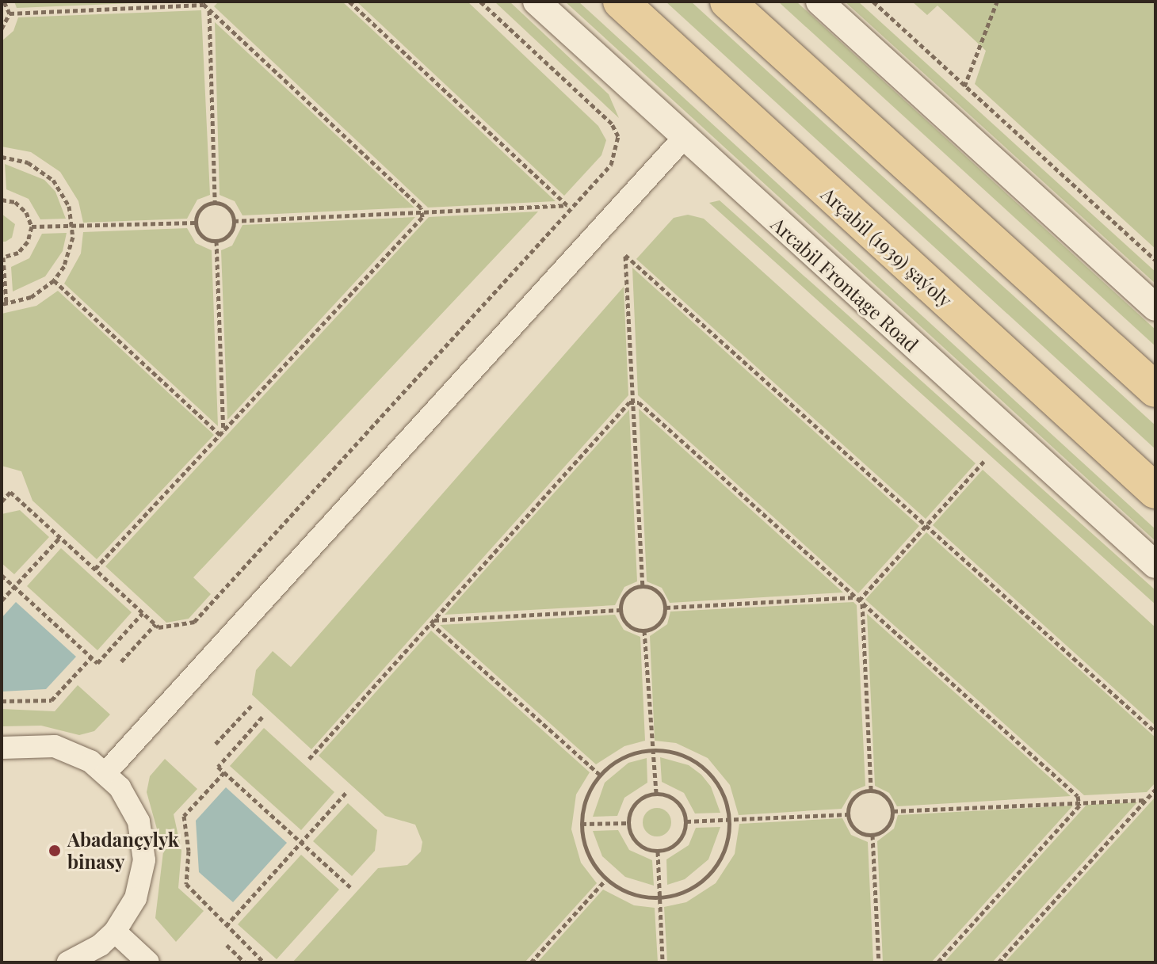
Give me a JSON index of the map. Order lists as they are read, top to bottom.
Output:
{
  "streets": {
    "main road": ["Arçabil (1939) şaýoly"],
    "street": ["Arcabil Frontage Road"]
  },
  "places": ["Abadançylyk binasy"]
}
